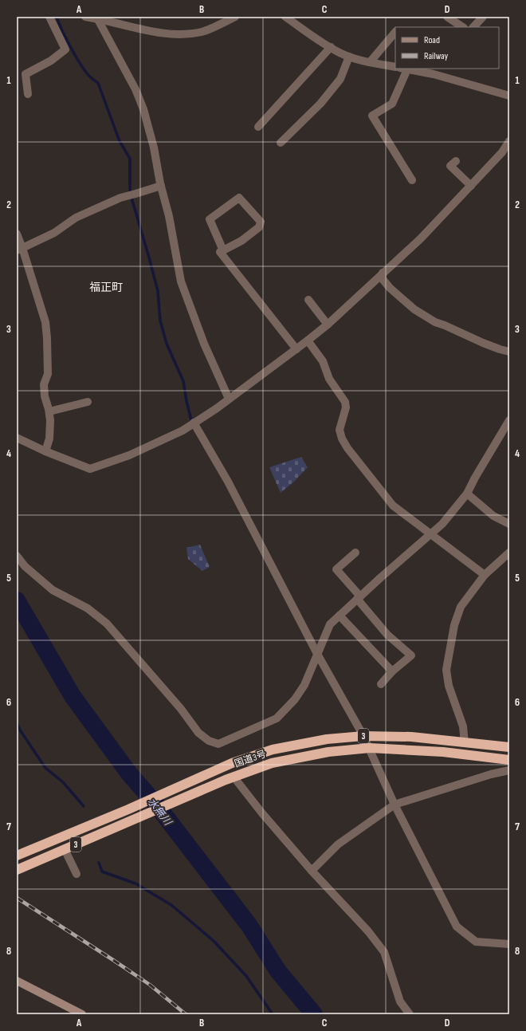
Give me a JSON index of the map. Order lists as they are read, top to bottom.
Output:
{
  "streets": {
    "highway": ["3", "国道3号"]
  },
  "districts": ["福正町"],
  "water": ["水無川"],
  "legend": ["Road", "Railway"],
  "grid": {
    "columns": [
      "A",
      "B",
      "C",
      "D"
    ],
    "rows": [
      "1",
      "2",
      "3",
      "4",
      "5",
      "6",
      "7",
      "8"
    ]
  }
}
